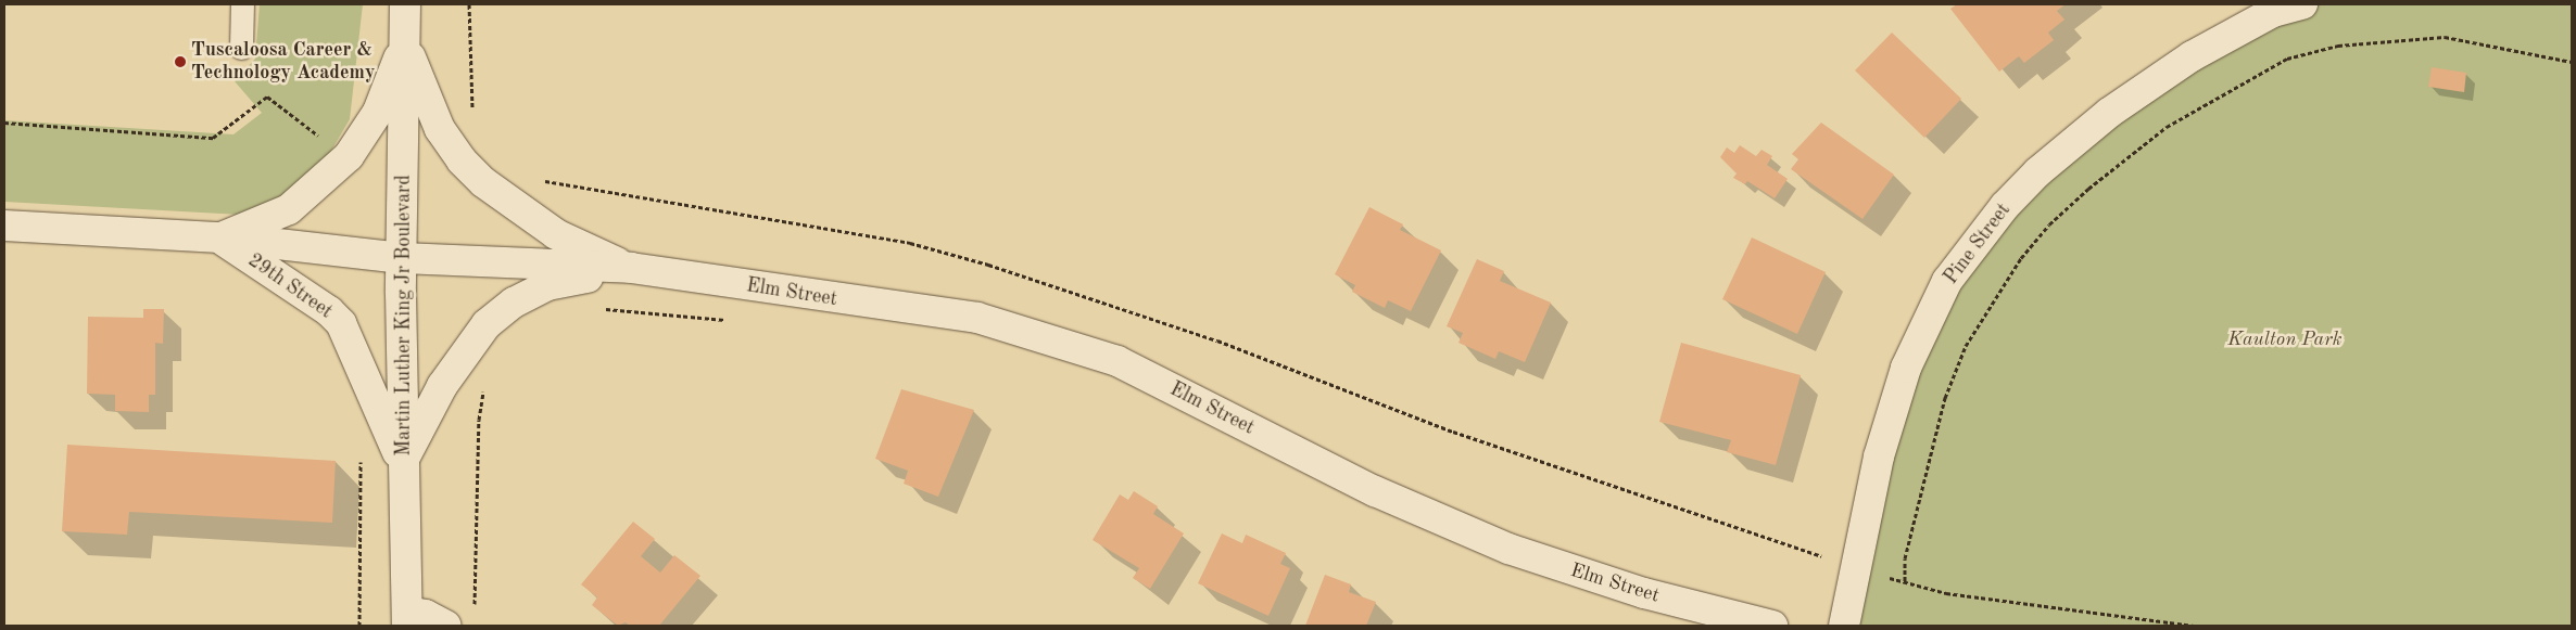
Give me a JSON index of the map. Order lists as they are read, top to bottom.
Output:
{
  "streets": {
    "street": [
      "Pine Street",
      "29th Street",
      "Elm Street",
      "Martin Luther King Jr Boulevard"
    ]
  },
  "crossings": [
    ["29th Street", "Elm Street"],
    ["29th Street", "Martin Luther King Jr Boulevard"],
    ["Elm Street", "Martin Luther King Jr Boulevard"]
  ],
  "parks": ["Kaulton Park"],
  "places": ["Tuscaloosa Career & Technology Academy"]
}
